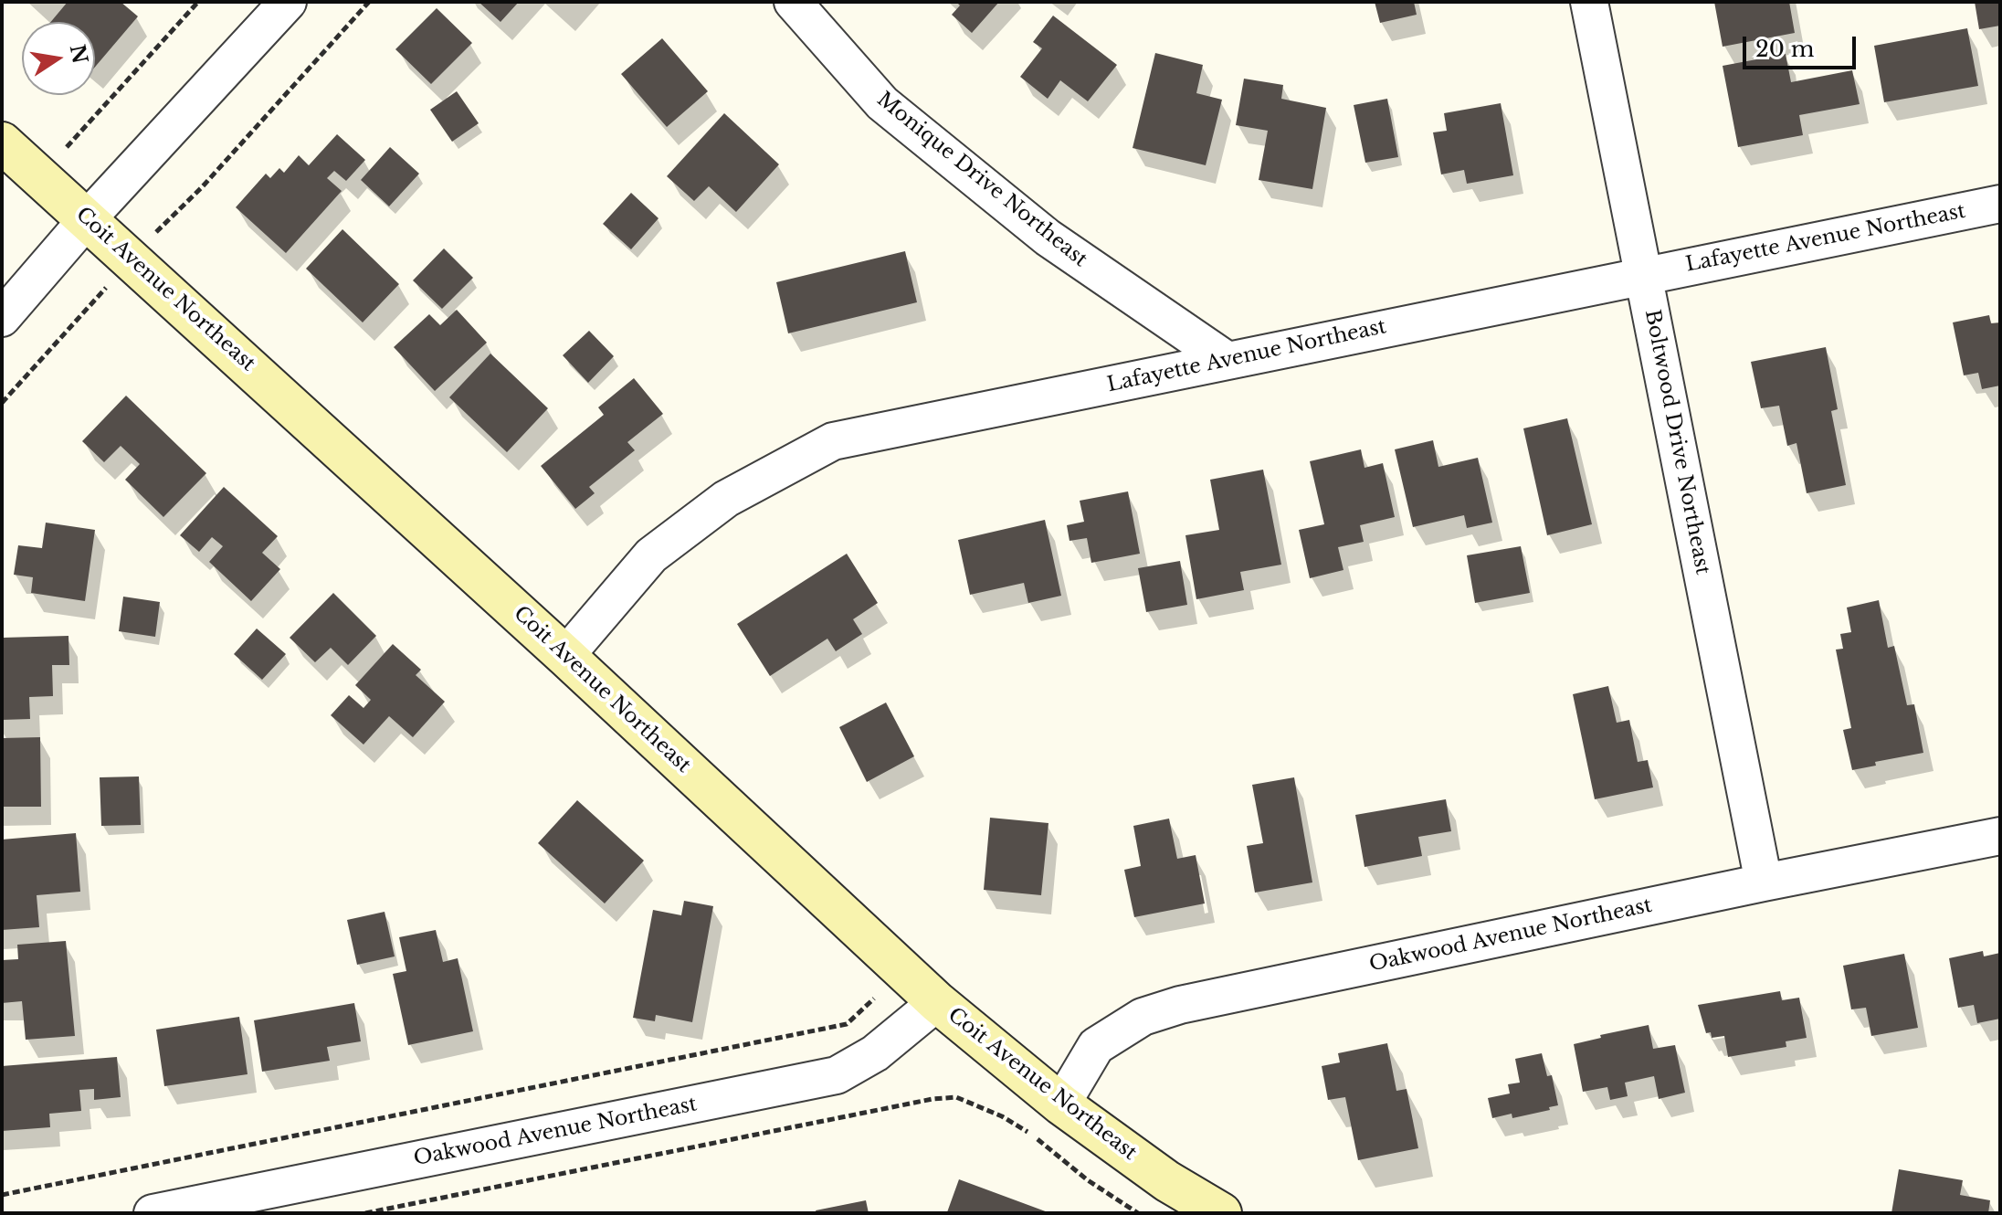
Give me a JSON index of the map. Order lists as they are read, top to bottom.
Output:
{
  "streets": {
    "street": [
      "Monique Drive Northeast",
      "Lafayette Avenue Northeast",
      "Coit Avenue Northeast",
      "Boltwood Drive Northeast",
      "Oakwood Avenue Northeast"
    ]
  },
  "crossings": [
    ["Monique Drive Northeast", "Lafayette Avenue Northeast"],
    ["Lafayette Avenue Northeast", "Coit Avenue Northeast"],
    ["Lafayette Avenue Northeast", "Boltwood Drive Northeast"],
    ["Coit Avenue Northeast", "Oakwood Avenue Northeast"],
    ["Boltwood Drive Northeast", "Oakwood Avenue Northeast"]
  ],
  "scale_bar": "20 m",
  "north": "right"
}
